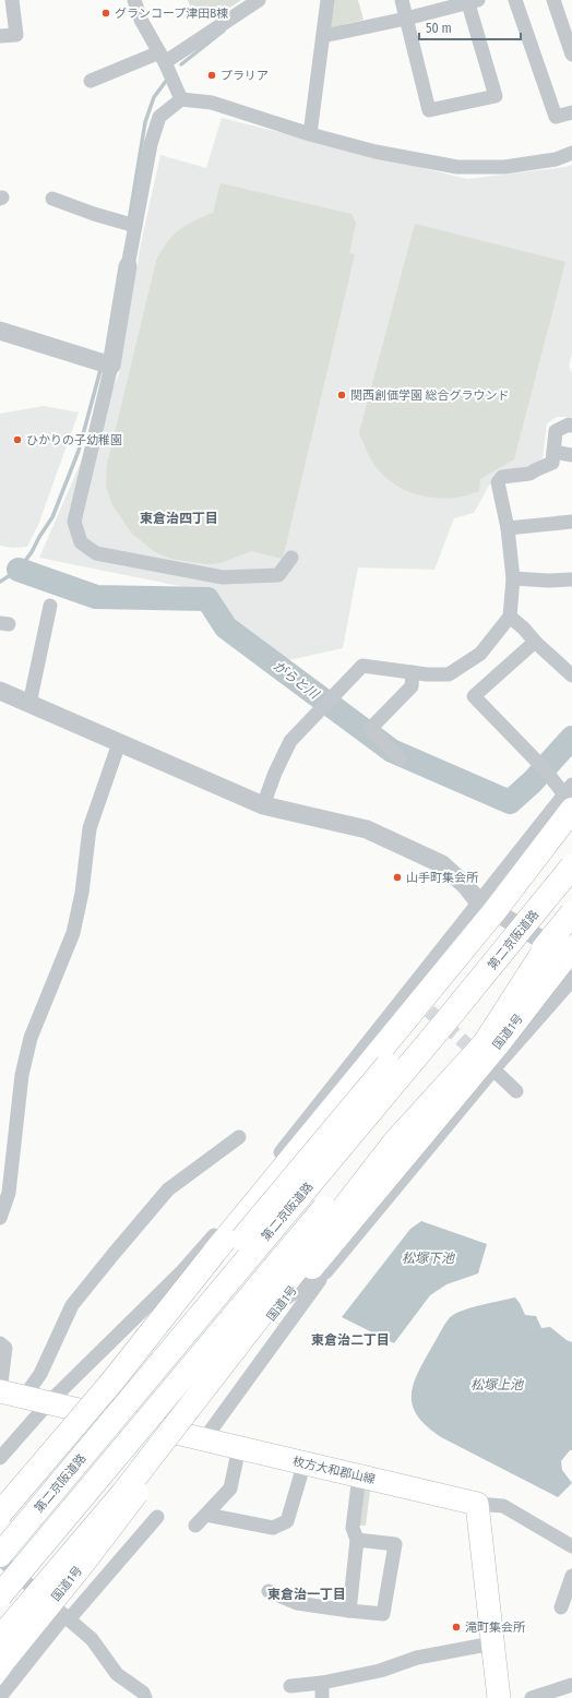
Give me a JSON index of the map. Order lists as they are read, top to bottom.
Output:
{
  "streets": {
    "highway": ["第二京阪道路", "国道1号"],
    "main road": ["枚方大和郡山線"]
  },
  "districts": ["東倉治四丁目", "東倉治二丁目", "東倉治一丁目"],
  "water": ["がらと川", "松塚下池", "松塚上池"],
  "places": [
    "グランコープ津田B棟",
    "プラリア",
    "関西創価学園 総合グラウンド",
    "ひかりの子幼稚園",
    "山手町集会所",
    "滝町集会所"
  ],
  "scale_bar": "50 m"
}
